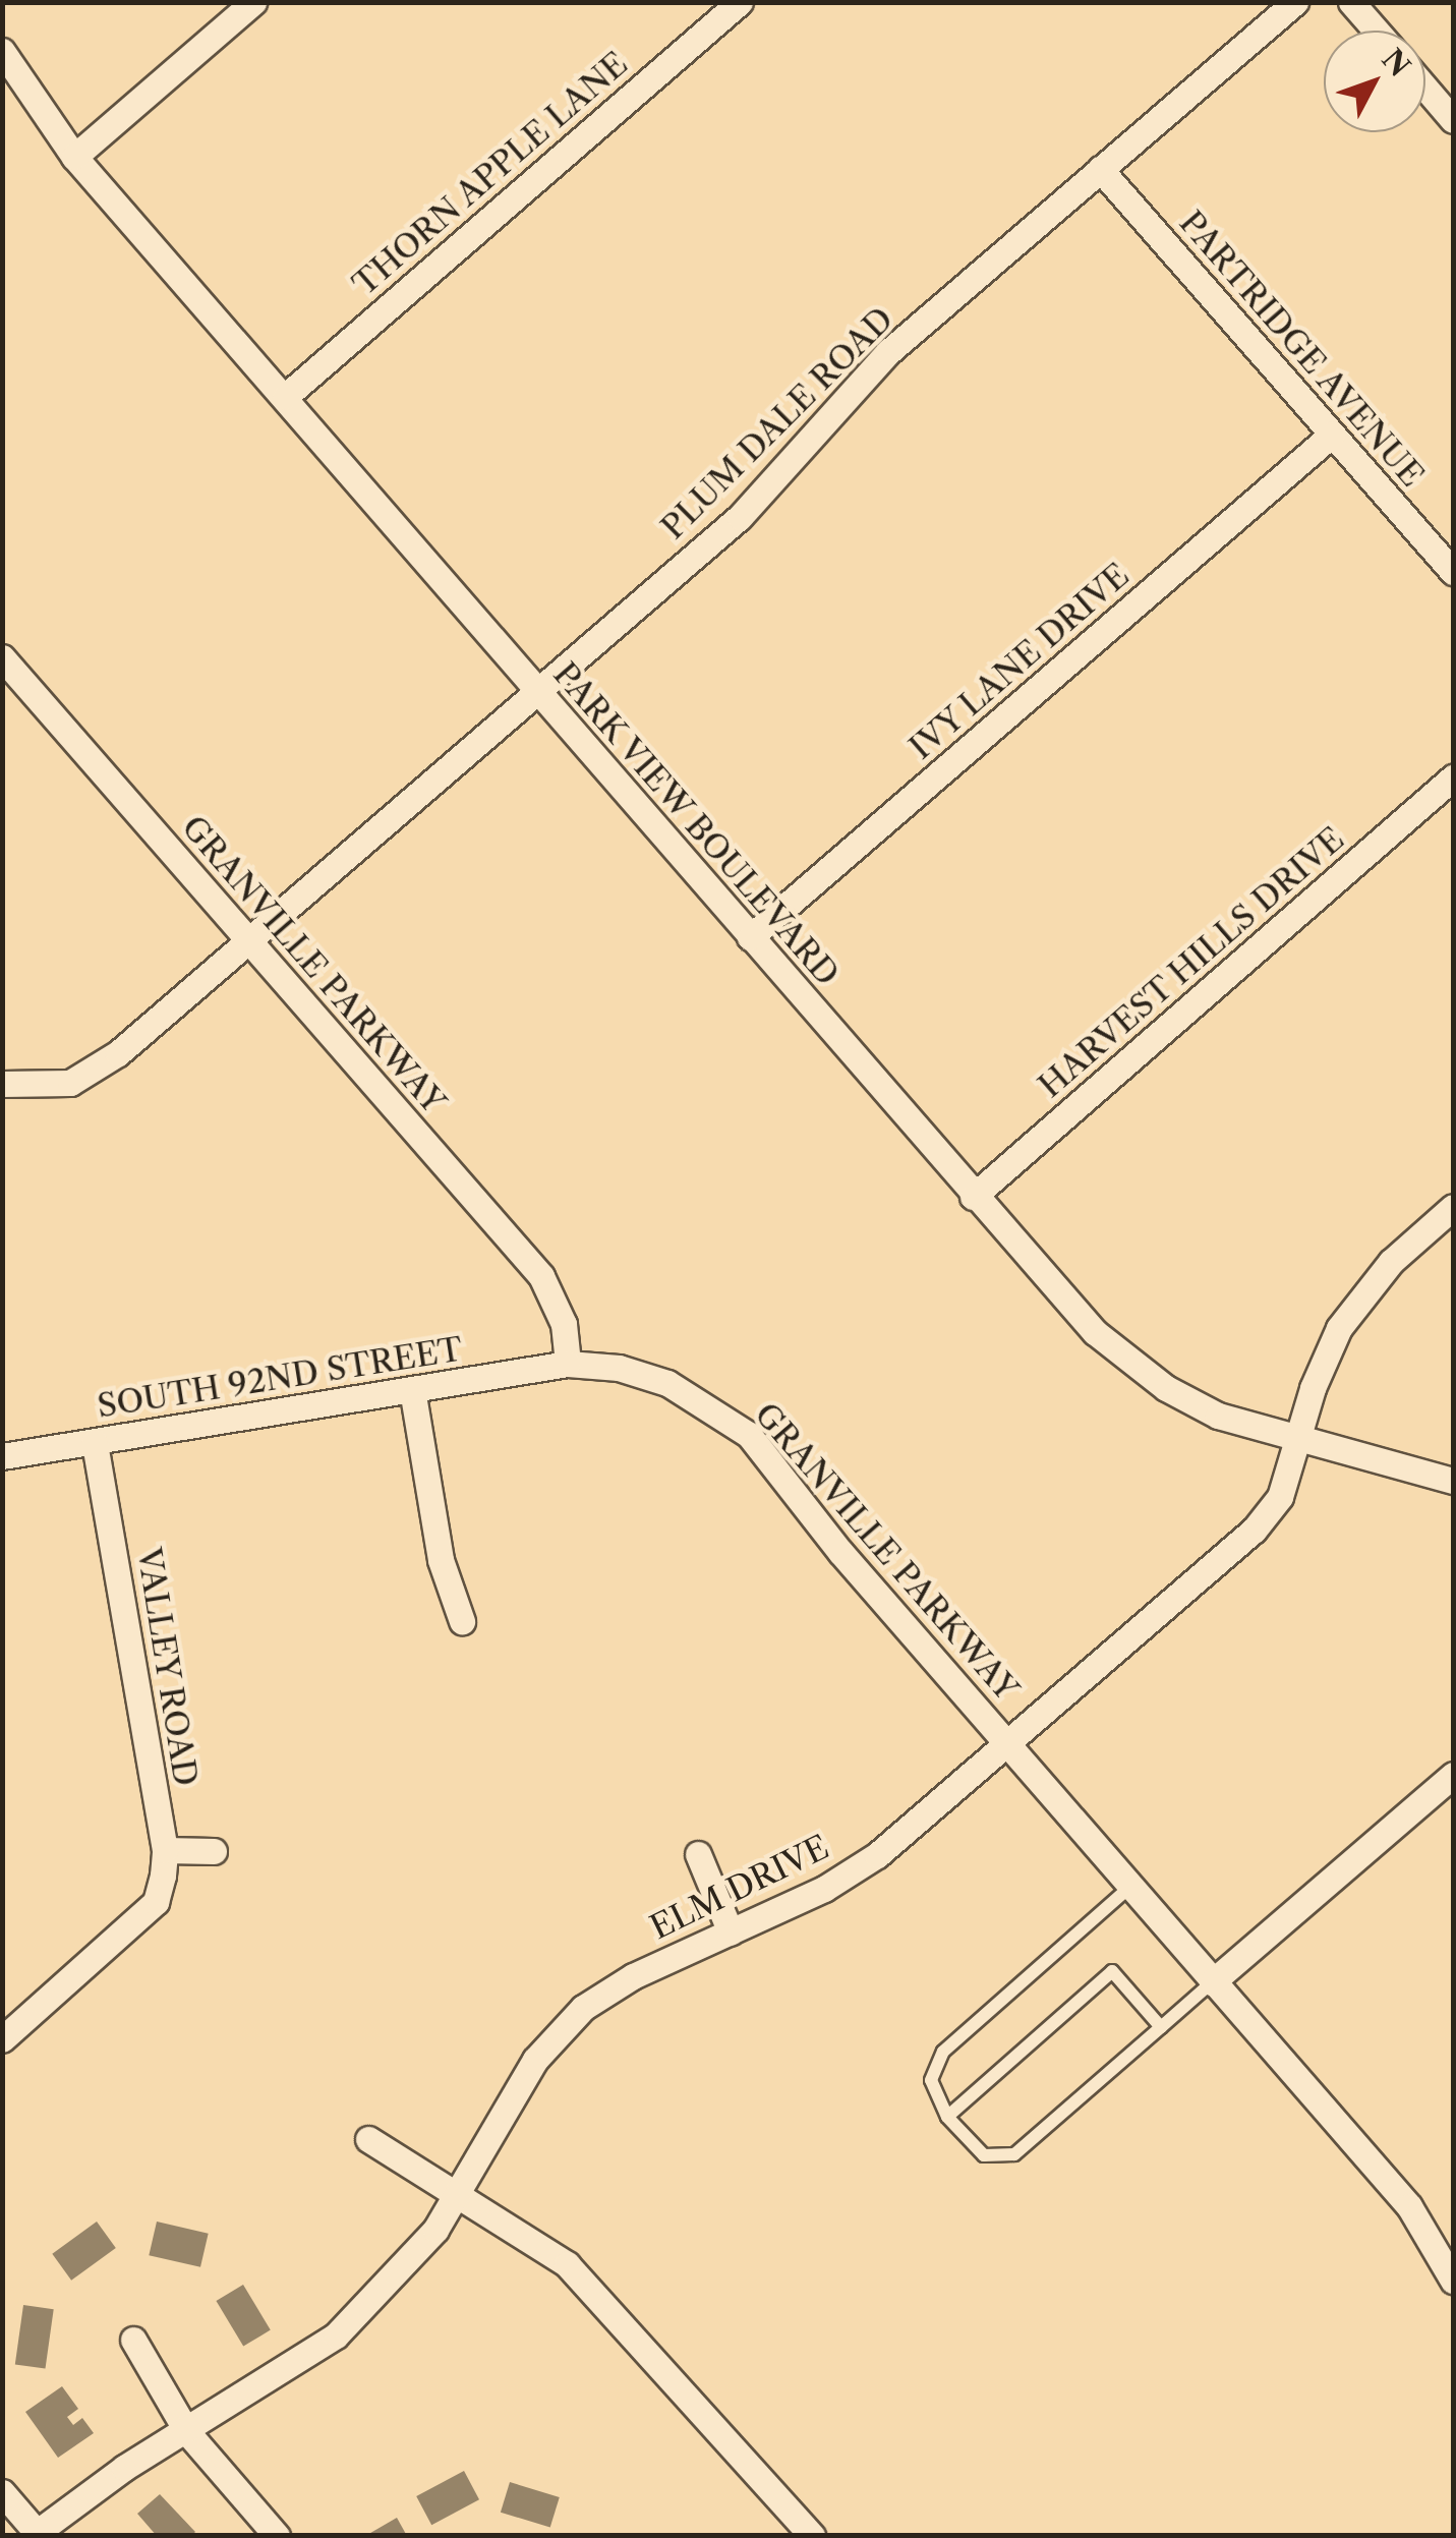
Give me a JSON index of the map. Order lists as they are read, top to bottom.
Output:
{
  "streets": {
    "street": [
      "THORN APPLE LANE",
      "PARTRIDGE AVENUE",
      "PLUM DALE ROAD",
      "IVY LANE DRIVE",
      "PARK VIEW BOULEVARD",
      "HARVEST HILLS DRIVE",
      "GRANVILLE PARKWAY",
      "SOUTH 92ND STREET",
      "VALLEY ROAD",
      "ELM DRIVE"
    ]
  },
  "crossings": [
    ["THORN APPLE LANE", "PARK VIEW BOULEVARD"],
    ["PARTRIDGE AVENUE", "PLUM DALE ROAD"],
    ["PARTRIDGE AVENUE", "IVY LANE DRIVE"],
    ["PLUM DALE ROAD", "PARK VIEW BOULEVARD"],
    ["PLUM DALE ROAD", "GRANVILLE PARKWAY"],
    ["IVY LANE DRIVE", "PARK VIEW BOULEVARD"],
    ["PARK VIEW BOULEVARD", "HARVEST HILLS DRIVE"],
    ["PARK VIEW BOULEVARD", "ELM DRIVE"],
    ["GRANVILLE PARKWAY", "SOUTH 92ND STREET"],
    ["GRANVILLE PARKWAY", "ELM DRIVE"],
    ["SOUTH 92ND STREET", "VALLEY ROAD"]
  ],
  "north": "top right"
}
